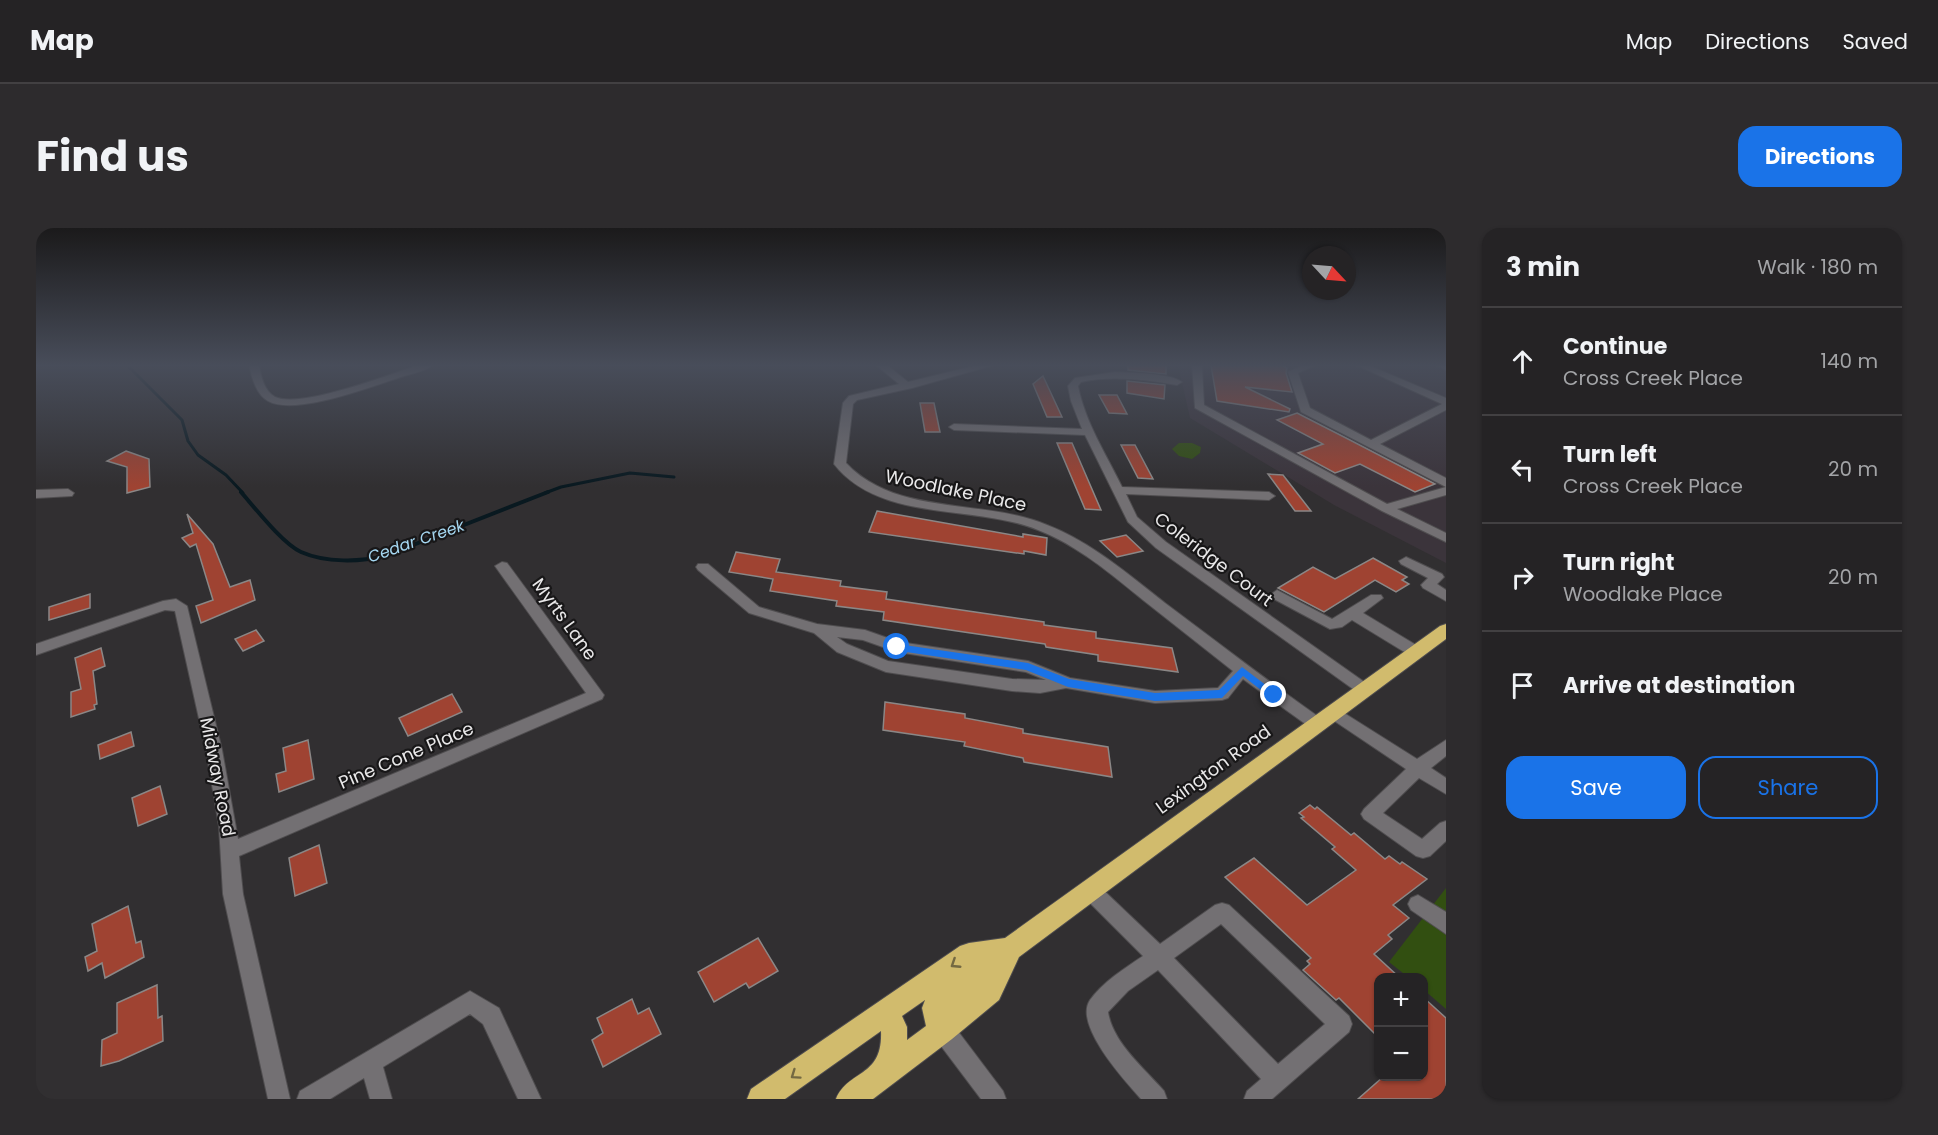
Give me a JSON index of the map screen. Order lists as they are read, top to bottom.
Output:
{
  "streets": {
    "highway": ["Lexington Road"],
    "street": [
      "Woodlake Place",
      "Coleridge Court",
      "Myrts Lane",
      "Pine Cone Place",
      "Midway Road"
    ]
  },
  "crossings": [
    ["Woodlake Place", "Lexington Road"],
    ["Coleridge Court", "Lexington Road"],
    ["Myrts Lane", "Pine Cone Place"],
    ["Pine Cone Place", "Midway Road"]
  ],
  "water": ["Cedar Creek"],
  "north": "bottom right",
  "page": {
    "header": "Map",
    "nav": ["Map", "Directions", "Saved"],
    "title": "Find us",
    "buttons": [
      "Directions",
      ["Save", "Share"]
    ],
    "heading": ["3 min", "Walk · 180 m"],
    "list": [
      ["Continue", "Cross Creek Place", "140 m"],
      ["Turn left", "Cross Creek Place", "20 m"],
      ["Turn right", "Woodlake Place", "20 m"],
      "Arrive at destination"
    ],
    "map_buttons": ["+", "−"]
  }
}
